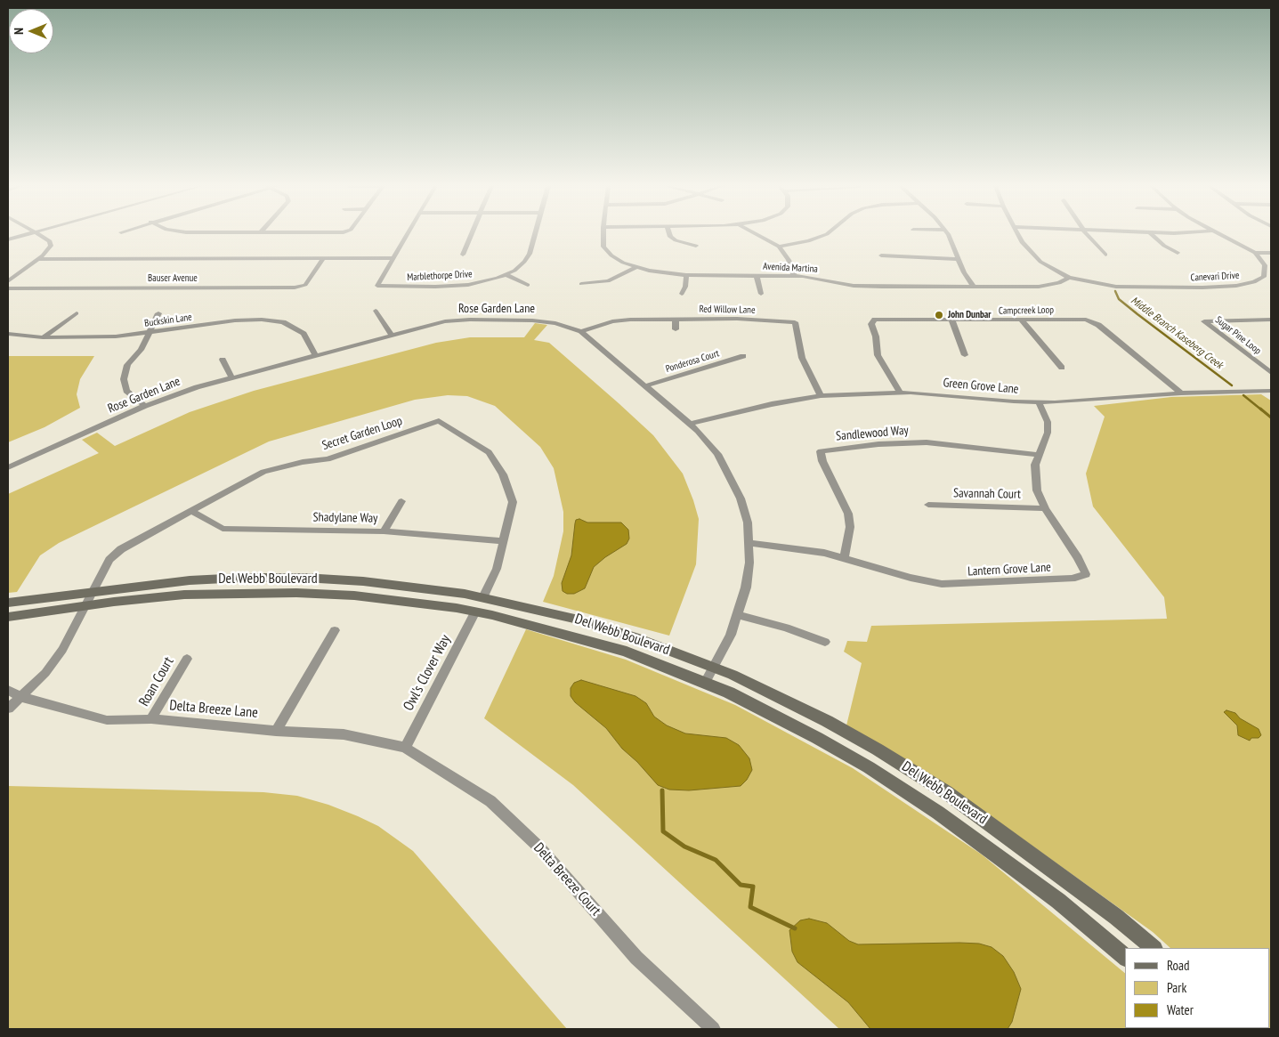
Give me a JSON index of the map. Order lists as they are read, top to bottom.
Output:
{
  "streets": {
    "street": [
      "Avenida Martina",
      "Marblethorpe Drive",
      "Canevari Drive",
      "Bauser Avenue",
      "Rose Garden Lane",
      "Red Willow Lane",
      "Campcreek Loop",
      "Buckskin Lane",
      "Sugar Pine Loop",
      "Ponderosa Court",
      "Green Grove Lane",
      "Secret Garden Loop",
      "Sandlewood Way",
      "Savannah Court",
      "Shadylane Way",
      "Lantern Grove Lane",
      "Del Webb Boulevard",
      "Owl's Clover Way",
      "Roan Court",
      "Delta Breeze Lane",
      "Delta Breeze Court"
    ]
  },
  "crossings": [
    ["Avenida Martina", "Canevari Drive"],
    ["Rose Garden Lane", "Red Willow Lane"],
    ["Rose Garden Lane", "Buckskin Lane"],
    ["Rose Garden Lane", "Ponderosa Court"],
    ["Rose Garden Lane", "Green Grove Lane"],
    ["Rose Garden Lane", "Lantern Grove Lane"],
    ["Rose Garden Lane", "Del Webb Boulevard"],
    ["Red Willow Lane", "Green Grove Lane"],
    ["Campcreek Loop", "Green Grove Lane"],
    ["Green Grove Lane", "Lantern Grove Lane"],
    ["Secret Garden Loop", "Shadylane Way"],
    ["Secret Garden Loop", "Del Webb Boulevard"],
    ["Secret Garden Loop", "Delta Breeze Lane"],
    ["Sandlewood Way", "Lantern Grove Lane"],
    ["Savannah Court", "Lantern Grove Lane"],
    ["Del Webb Boulevard", "Owl's Clover Way"],
    ["Owl's Clover Way", "Delta Breeze Lane"],
    ["Owl's Clover Way", "Delta Breeze Court"],
    ["Roan Court", "Delta Breeze Lane"],
    ["Delta Breeze Lane", "Delta Breeze Court"]
  ],
  "water": ["Middle Branch Kaseberg Creek"],
  "places": ["John Dunbar"],
  "legend": ["Road", "Park", "Water"],
  "north": "left"
}
